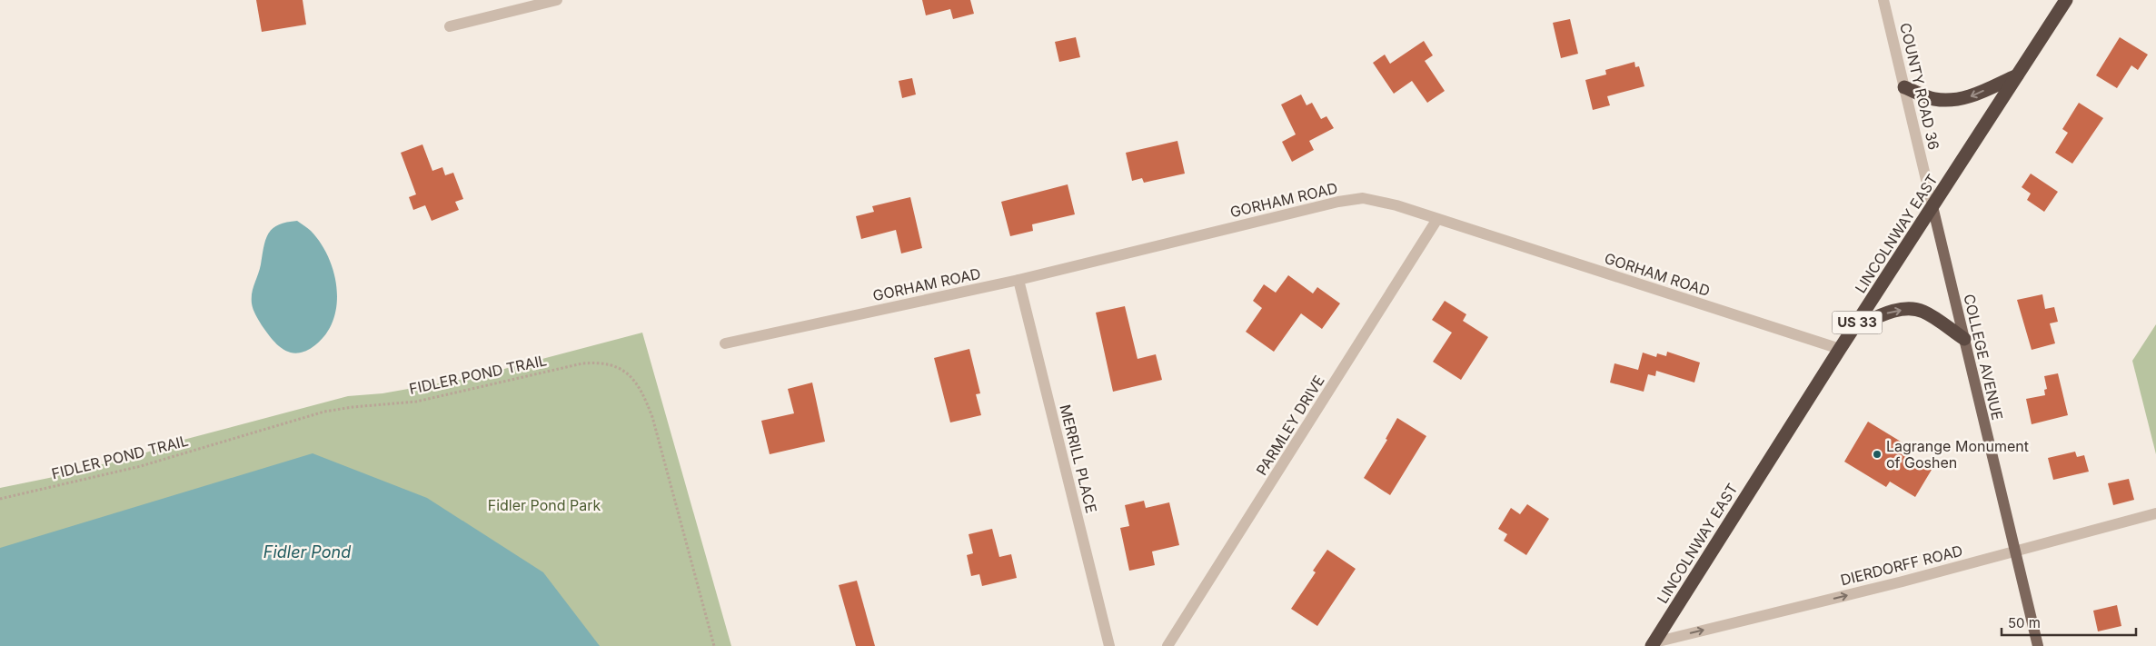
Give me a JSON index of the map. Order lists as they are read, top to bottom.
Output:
{
  "streets": {
    "highway": ["LINCOLNWAY EAST", "US 33"],
    "main road": ["COLLEGE AVENUE"],
    "street": [
      "COUNTY ROAD 36",
      "GORHAM ROAD",
      "PARMLEY DRIVE",
      "MERRILL PLACE",
      "DIERDORFF ROAD"
    ],
    "path": ["FIDLER POND TRAIL"]
  },
  "crossings": [
    ["COUNTY ROAD 36", "LINCOLNWAY EAST"],
    ["COUNTY ROAD 36", "COLLEGE AVENUE"],
    ["GORHAM ROAD", "LINCOLNWAY EAST"],
    ["GORHAM ROAD", "PARMLEY DRIVE"],
    ["GORHAM ROAD", "MERRILL PLACE"],
    ["LINCOLNWAY EAST", "COLLEGE AVENUE"],
    ["LINCOLNWAY EAST", "DIERDORFF ROAD"],
    ["COLLEGE AVENUE", "DIERDORFF ROAD"]
  ],
  "one_way": ["DIERDORFF ROAD"],
  "water": ["Fidler Pond"],
  "parks": ["Fidler Pond Park"],
  "places": ["Lagrange Monument of Goshen"],
  "scale_bar": "50 m"
}
